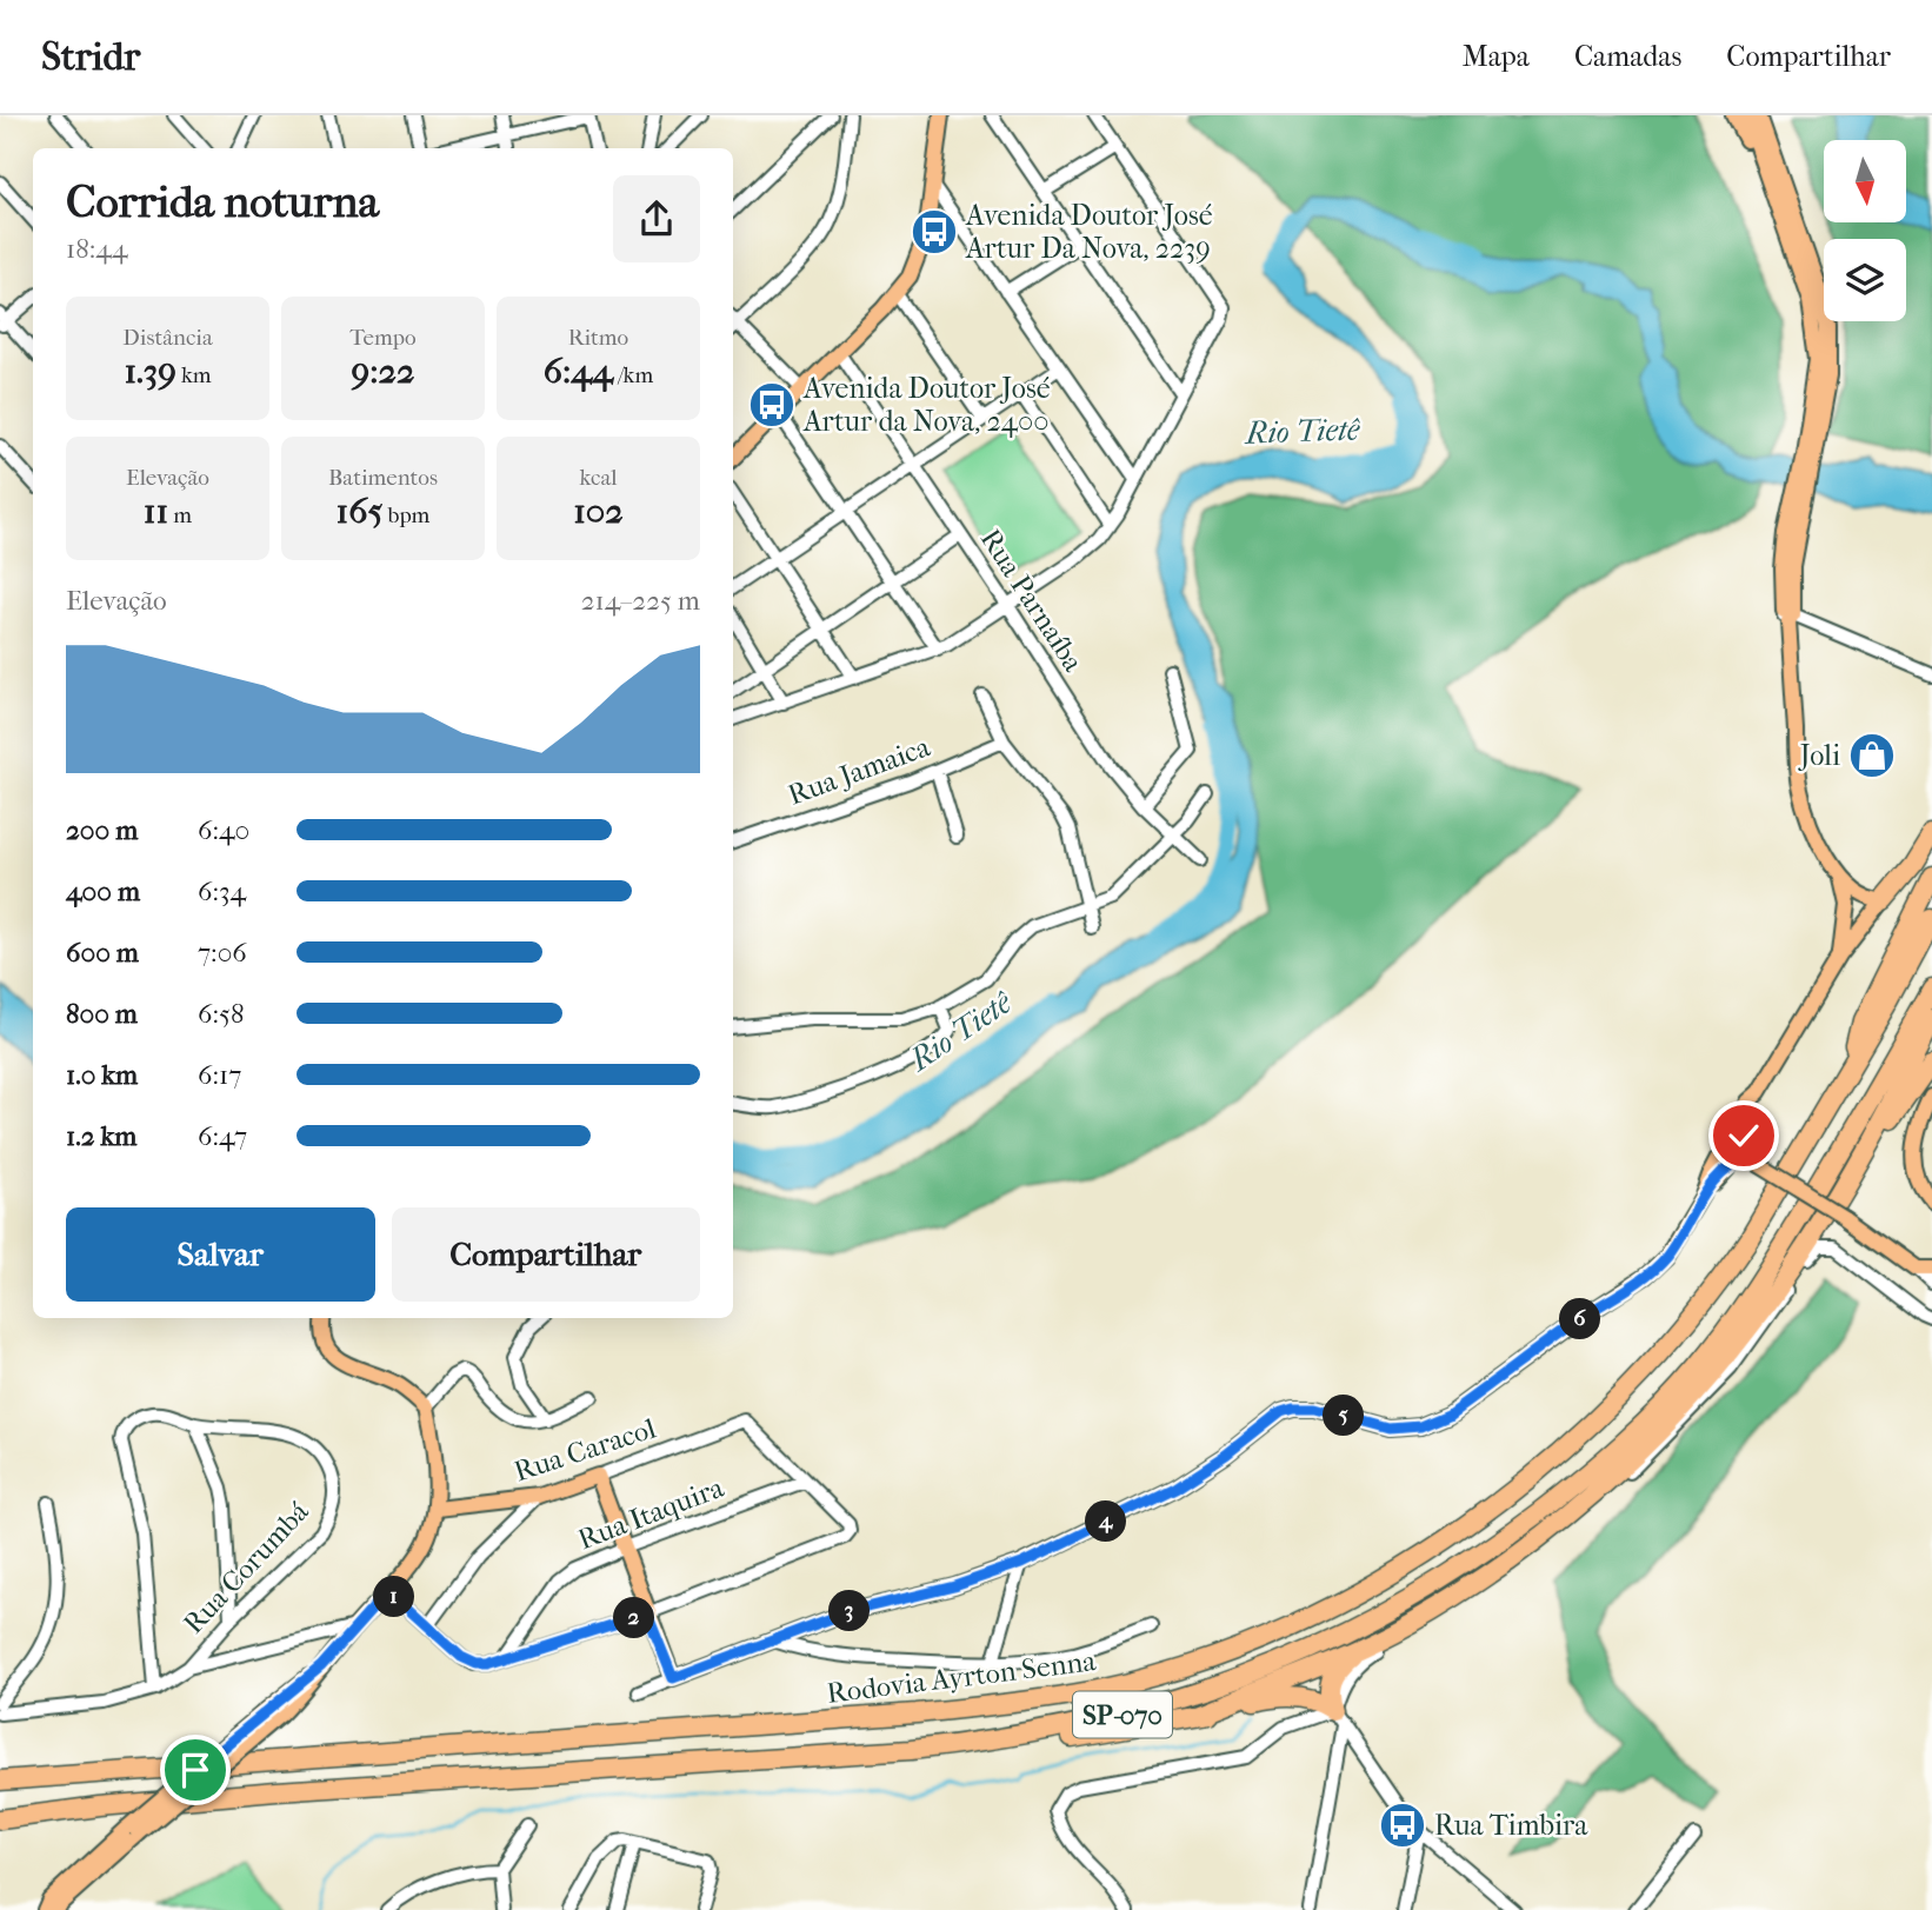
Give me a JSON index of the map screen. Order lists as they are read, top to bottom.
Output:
{
  "streets": {
    "highway": ["Rodovia Ayrton Senna", "SP-070"],
    "main road": ["Rua Caracol"],
    "street": [
      "Rua Parnaíba",
      "Rua Jamaica",
      "Rua Itaquira",
      "Rua Corumbá"
    ]
  },
  "crossings": [
    ["Rua Caracol", "Rua Itaquira"]
  ],
  "water": ["Rio Tietê"],
  "places": {
    "bus stop": ["Avenida Doutor José Artur Da Nova, 2239", "Avenida Doutor José Artur da Nova, 2400", "Rua Timbira"],
    "shop": ["Joli"]
  },
  "north": "bottom",
  "page": {
    "header": "Stridr",
    "nav": ["Mapa", "Camadas", "Compartilhar"],
    "heading": ["Corrida noturna", "18:44"],
    "stats": [
      ["Distância", "1.39 km"],
      ["Tempo", "9:22"],
      ["Ritmo", "6:44 /km"],
      ["Elevação", "11 m"],
      ["Batimentos", "165 bpm"],
      ["kcal", "102"]
    ],
    "chart": ["Elevação", "214–225 m"],
    "list": [
      {
        "name": "200 m",
        "note": "6:40"
      },
      {
        "name": "400 m",
        "note": "6:34"
      },
      {
        "name": "600 m",
        "note": "7:06"
      },
      {
        "name": "800 m",
        "note": "6:58"
      },
      {
        "name": "1.0 km",
        "note": "6:17"
      },
      {
        "name": "1.2 km",
        "note": "6:47"
      }
    ],
    "buttons": ["Salvar", "Compartilhar"],
    "pins": [
      "6",
      "5",
      "4",
      "1",
      "3",
      "2"
    ]
  }
}
